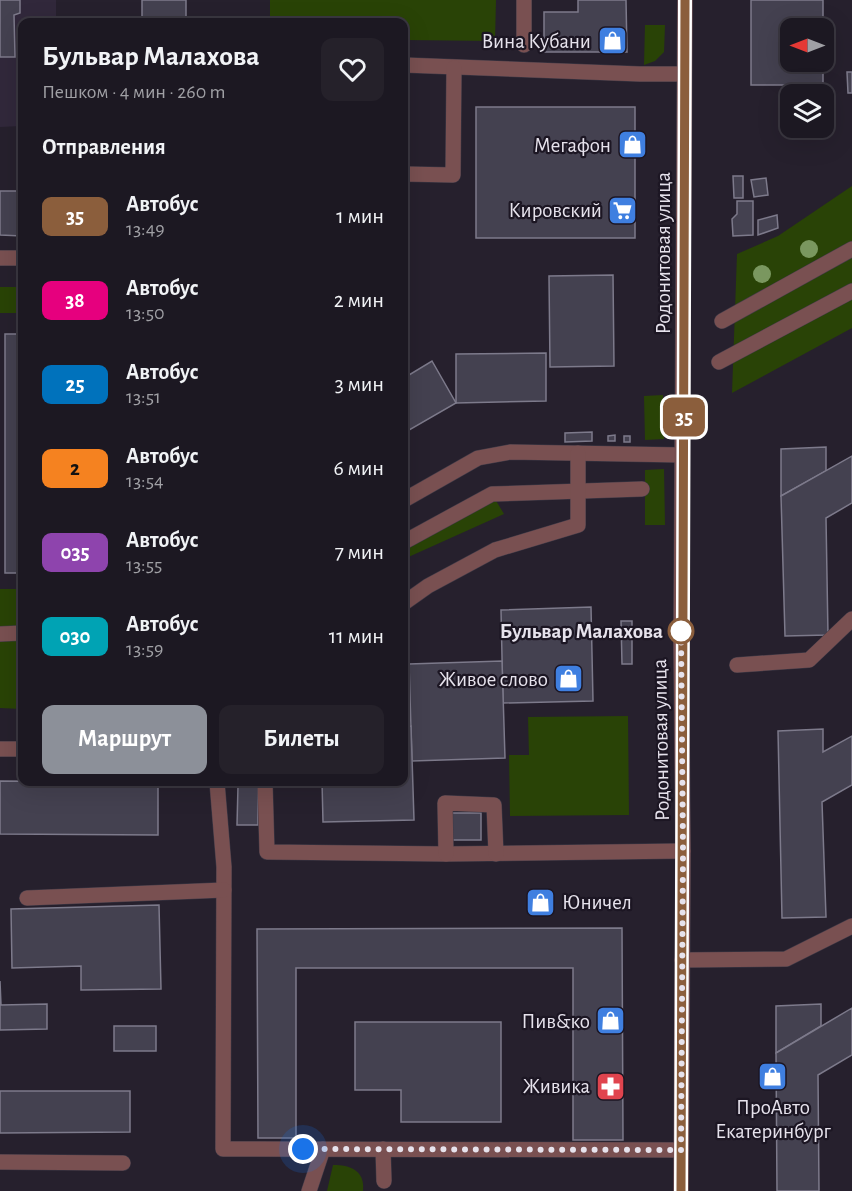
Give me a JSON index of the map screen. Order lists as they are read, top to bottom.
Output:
{
  "streets": {
    "street": ["Родонитовая улица"]
  },
  "places": {
    "shop": [
      "Вина Кубани",
      "Мегафон",
      "Живое слово",
      "Юничел",
      "Пив&ко",
      "ПроАвто Екатеринбург"
    ],
    "supermarket": ["Кировский"],
    "other": ["Бульвар Малахова"],
    "pharmacy": ["Живика"]
  },
  "lines": ["bus line 35"],
  "north": "left",
  "page": {
    "on_map": "35",
    "heading": [
      ["Бульвар Малахова", "Пешком · 4 мин · 260 m"],
      "Отправления"
    ],
    "list": [
      {
        "mark": "35",
        "name": "Автобус",
        "note": "13:49",
        "value": "1 мин"
      },
      {
        "mark": "38",
        "name": "Автобус",
        "note": "13:50",
        "value": "2 мин"
      },
      {
        "mark": "25",
        "name": "Автобус",
        "note": "13:51",
        "value": "3 мин"
      },
      {
        "mark": "2",
        "name": "Автобус",
        "note": "13:54",
        "value": "6 мин"
      },
      {
        "mark": "035",
        "name": "Автобус",
        "note": "13:55",
        "value": "7 мин"
      },
      {
        "mark": "030",
        "name": "Автобус",
        "note": "13:59",
        "value": "11 мин"
      }
    ],
    "buttons": ["Маршрут", "Билеты"]
  }
}
